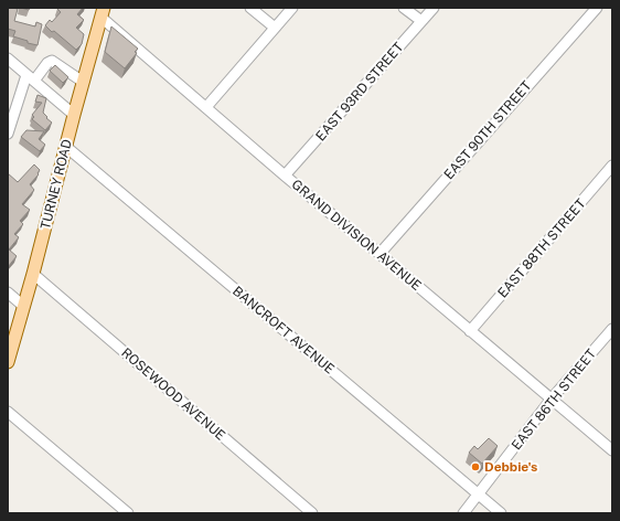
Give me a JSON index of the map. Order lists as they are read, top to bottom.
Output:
{
  "streets": {
    "main road": ["TURNEY ROAD"],
    "street": [
      "EAST 93RD STREET",
      "EAST 90TH STREET",
      "GRAND DIVISION AVENUE",
      "EAST 88TH STREET",
      "BANCROFT AVENUE",
      "ROSEWOOD AVENUE",
      "EAST 86TH STREET"
    ]
  },
  "crossings": [
    ["EAST 93RD STREET", "GRAND DIVISION AVENUE"],
    ["EAST 90TH STREET", "GRAND DIVISION AVENUE"],
    ["TURNEY ROAD", "GRAND DIVISION AVENUE"],
    ["TURNEY ROAD", "BANCROFT AVENUE"],
    ["TURNEY ROAD", "ROSEWOOD AVENUE"],
    ["GRAND DIVISION AVENUE", "EAST 88TH STREET"],
    ["GRAND DIVISION AVENUE", "EAST 86TH STREET"],
    ["BANCROFT AVENUE", "EAST 86TH STREET"]
  ],
  "places": ["Debbie's"]
}
